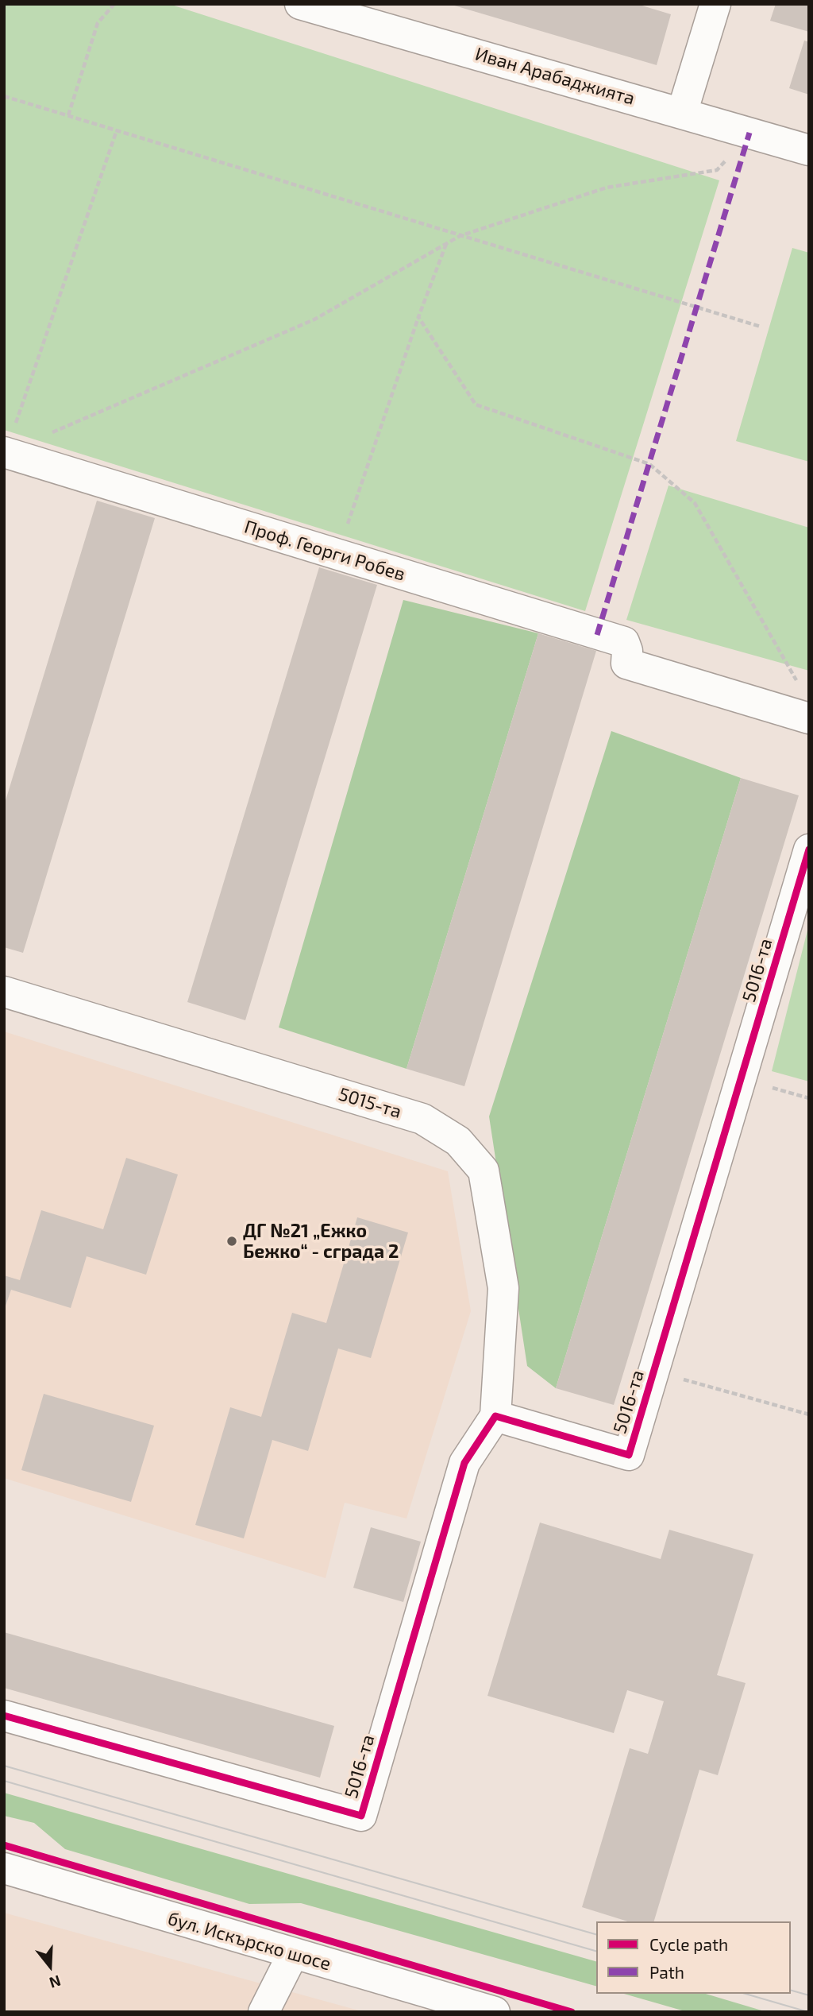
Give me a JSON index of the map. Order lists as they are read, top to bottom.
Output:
{
  "streets": {
    "street": [
      "Иван Арабаджията",
      "Проф. Георги Робев",
      "5016-та",
      "5015-та",
      "бул. Искърско шосе"
    ]
  },
  "crossings": [
    ["5016-та", "5015-та"]
  ],
  "places": ["ДГ №21 „Ежко Бежко“ - сграда 2"],
  "legend": ["Cycle path", "Path"],
  "north": "bottom"
}
